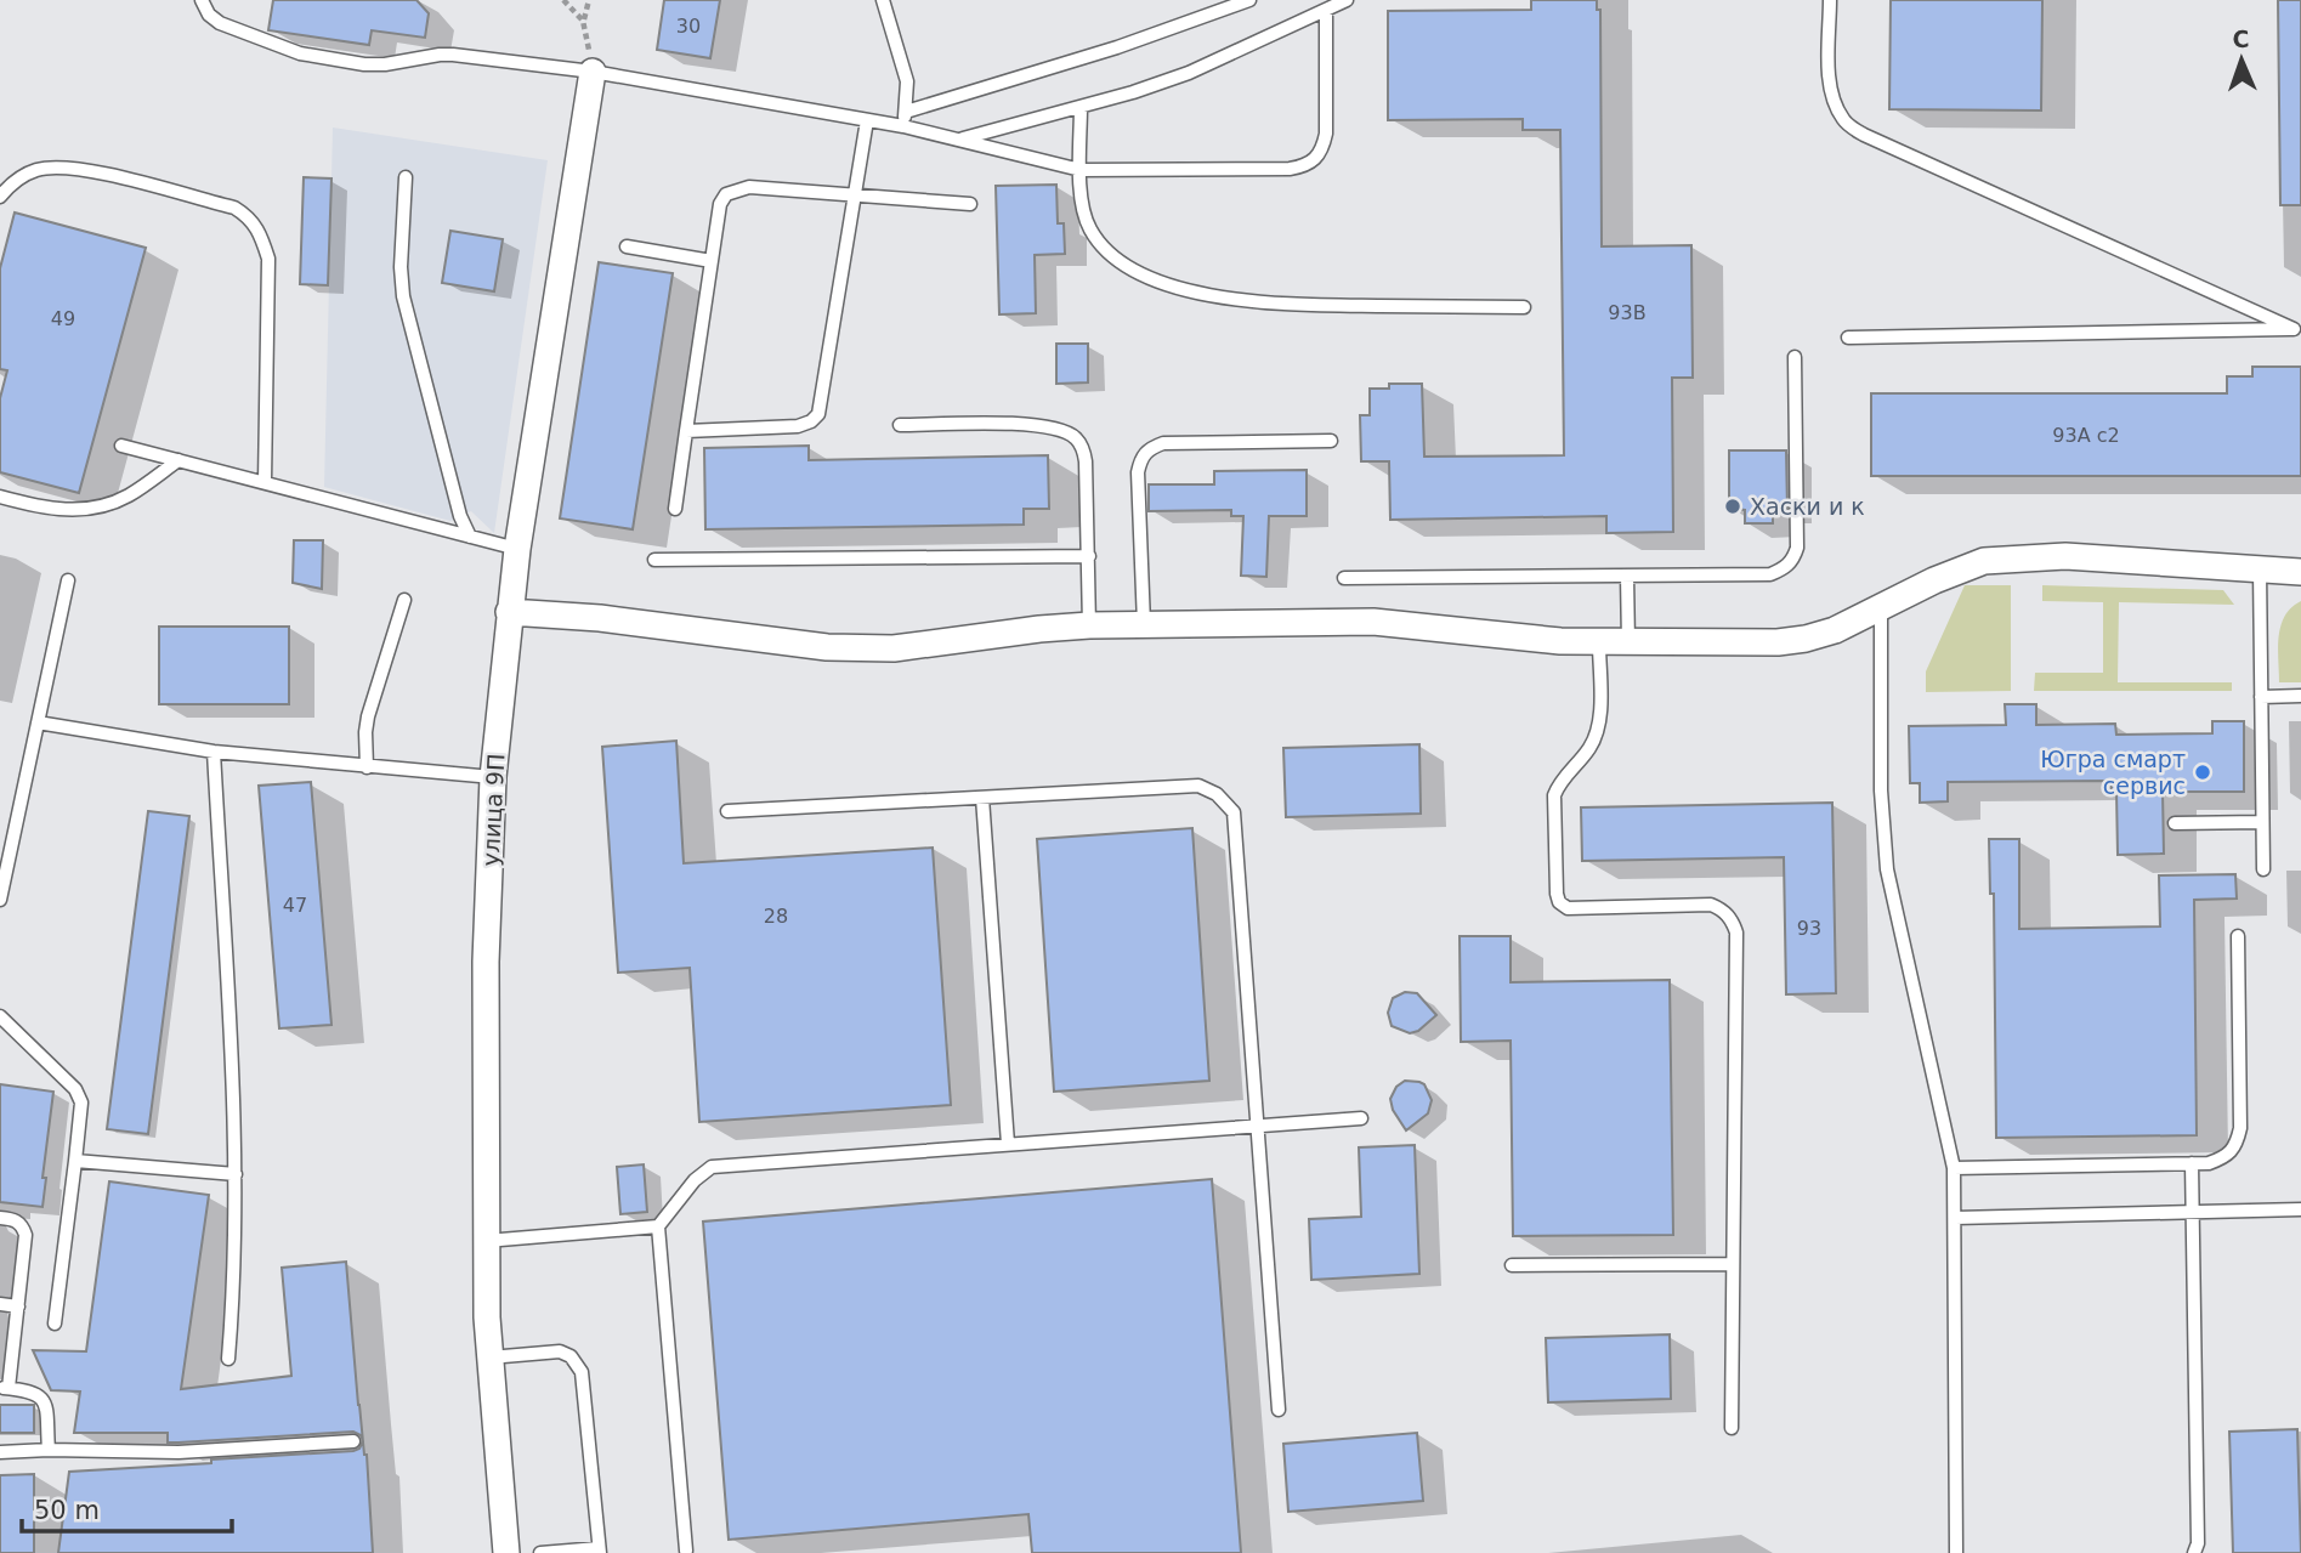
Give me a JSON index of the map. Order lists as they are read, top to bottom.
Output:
{
  "streets": {
    "street": ["улица 9П"]
  },
  "places": ["Хаски и к", "Югра смарт сервис"],
  "house_numbers": [
    "30",
    "93В",
    "49",
    "93А с2",
    "47",
    "28",
    "93"
  ],
  "scale_bar": "50 m",
  "north": "top"
}
